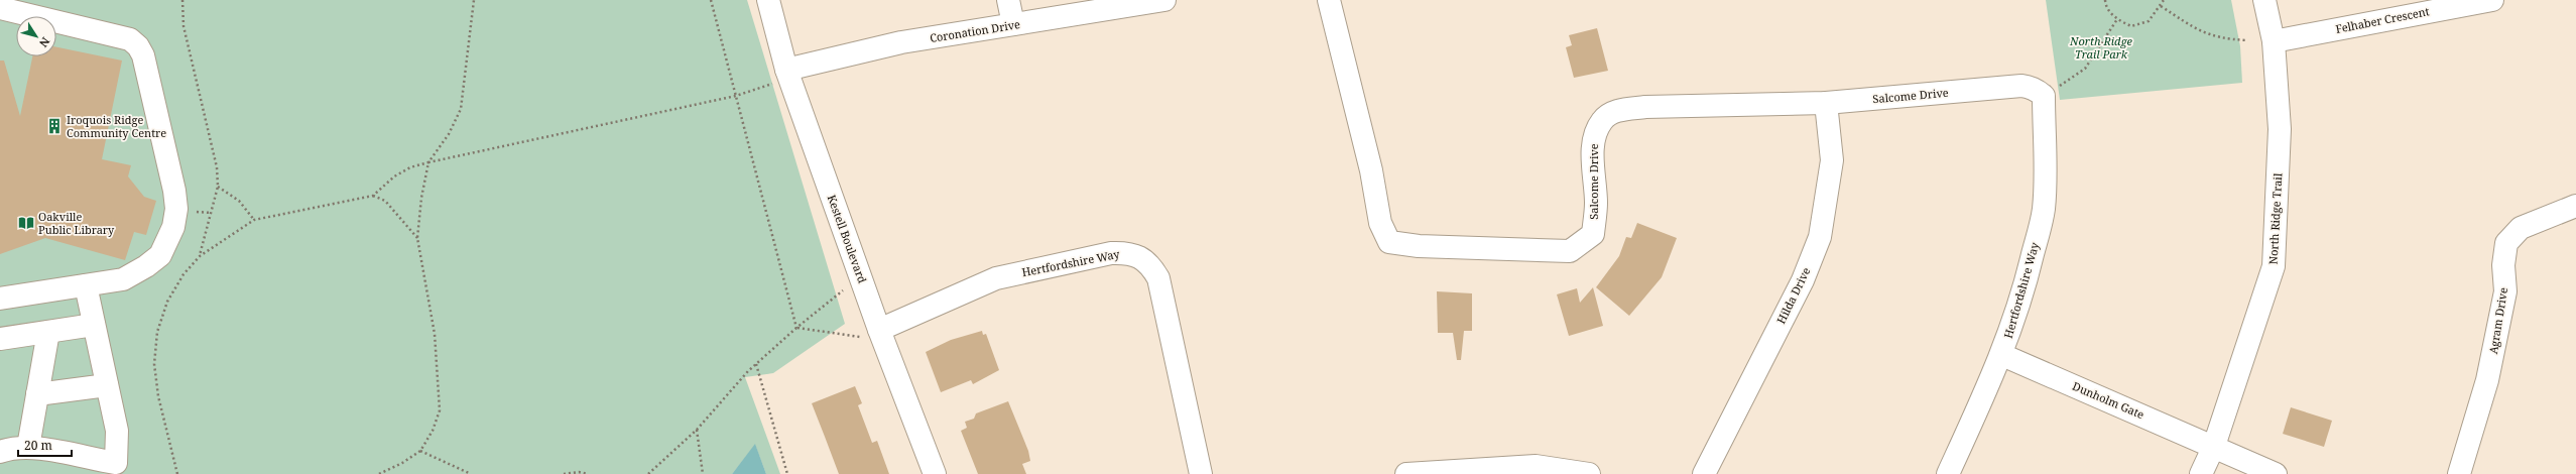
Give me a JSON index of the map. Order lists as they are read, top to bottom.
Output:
{
  "streets": {
    "street": [
      "Felhaber Crescent",
      "Coronation Drive",
      "Salcome Drive",
      "North Ridge Trail",
      "Kestell Boulevard",
      "Hertfordshire Way",
      "Hilda Drive",
      "Agram Drive",
      "Dunholm Gate"
    ]
  },
  "crossings": [
    ["Felhaber Crescent", "North Ridge Trail"],
    ["Coronation Drive", "Kestell Boulevard"],
    ["Salcome Drive", "Hertfordshire Way"],
    ["Salcome Drive", "Hilda Drive"],
    ["North Ridge Trail", "Dunholm Gate"],
    ["Kestell Boulevard", "Hertfordshire Way"],
    ["Hertfordshire Way", "Dunholm Gate"]
  ],
  "parks": ["North Ridge Trail Park"],
  "places": {
    "building": ["Iroquois Ridge Community Centre"],
    "library": ["Oakville Public Library"]
  },
  "scale_bar": "20 m",
  "north": "bottom right"
}
